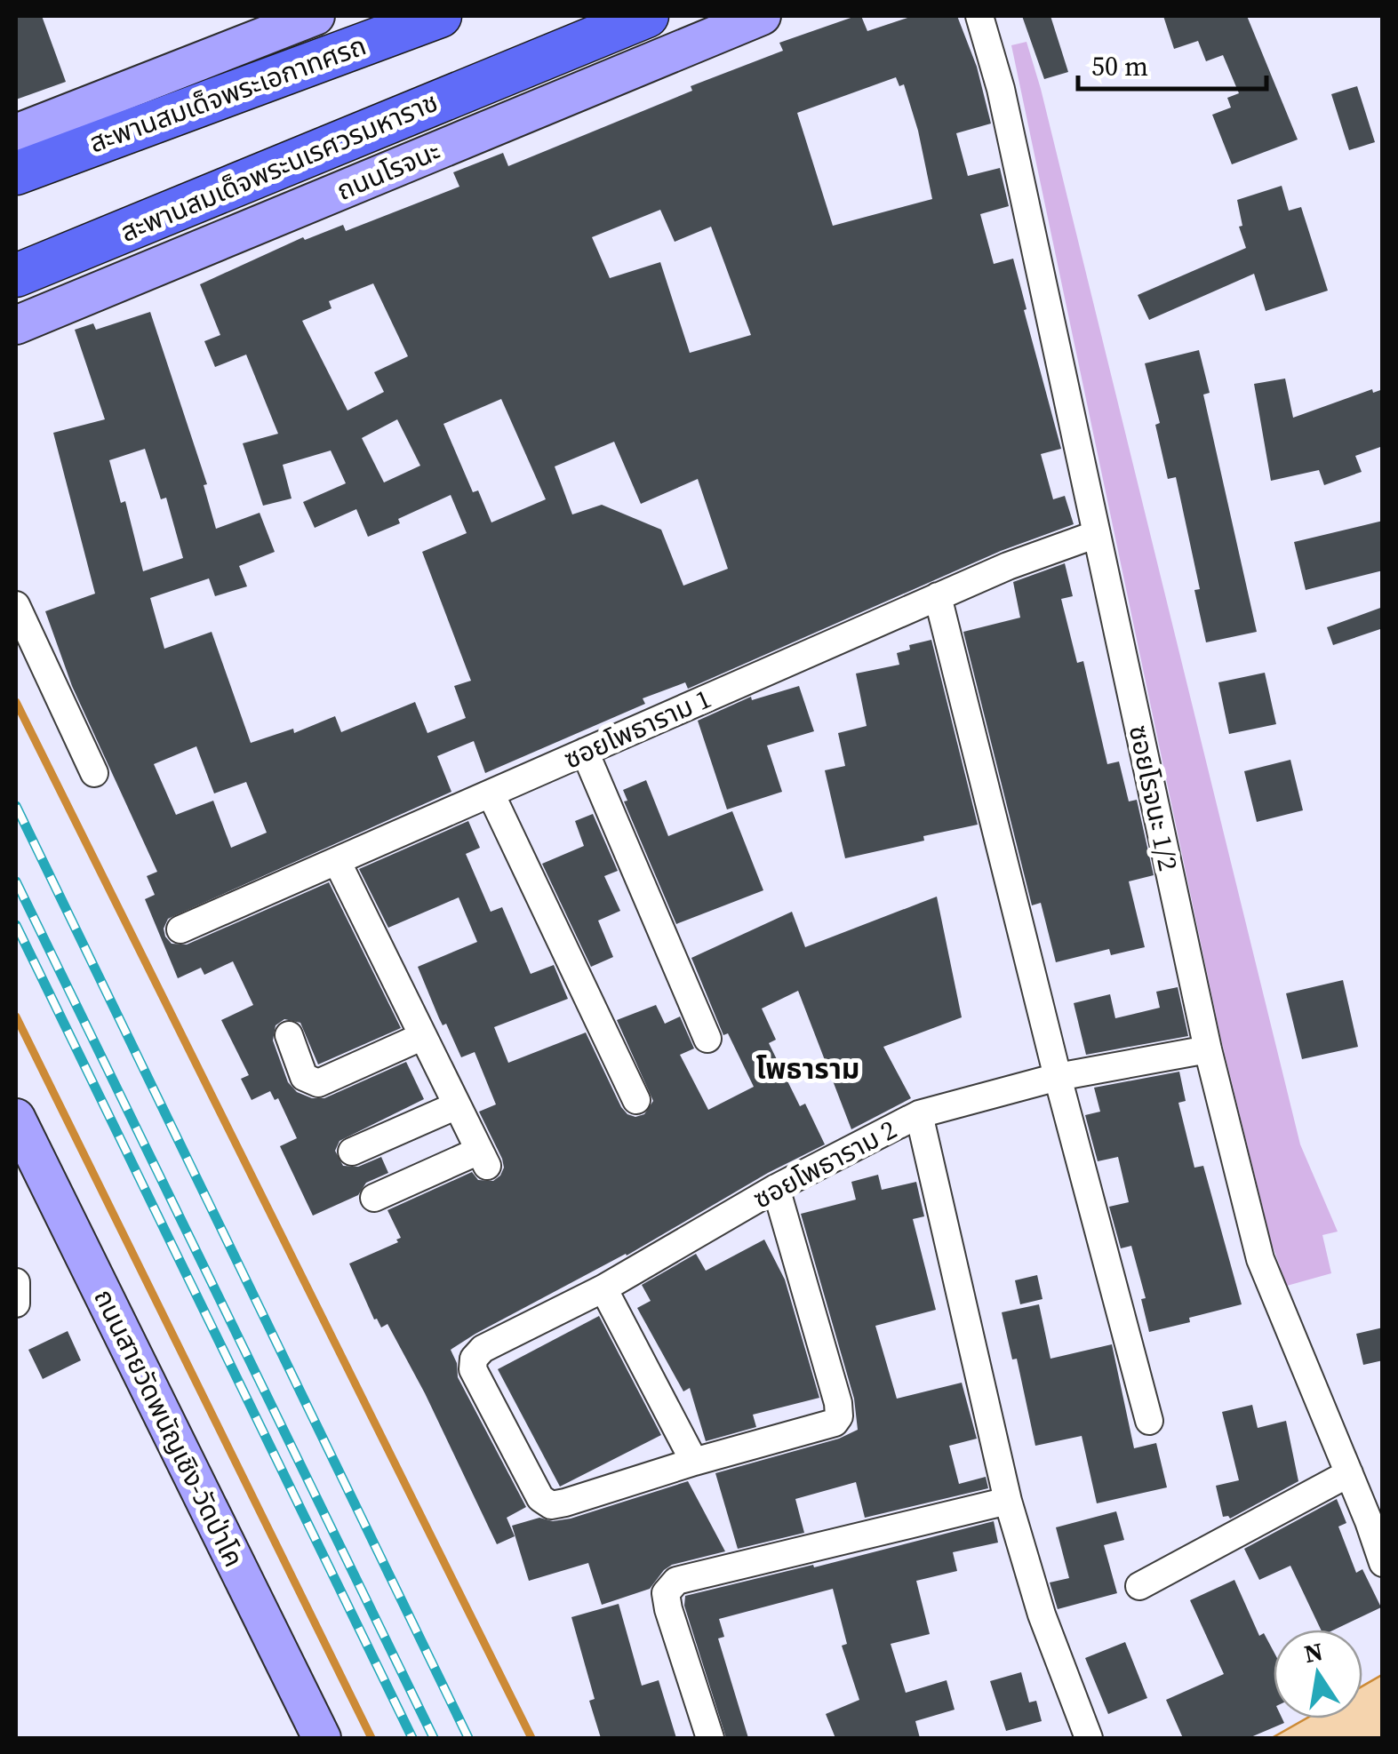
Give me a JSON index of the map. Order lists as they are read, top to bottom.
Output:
{
  "streets": {
    "main road": [
      "สะพานสมเด็จพระเอกาทศรถ",
      "สะพานสมเด็จพระนเรศวรมหาราช",
      "ถนนโรจนะ",
      "ถนนสายวัดพนัญเชิง-วัดป่าโค"
    ],
    "street": ["ซอยโพธาราม 1", "ซอยโรจนะ 1/2", "ซอยโพธาราม 2"]
  },
  "crossings": [
    ["ซอยโพธาราม 1", "ซอยโรจนะ 1/2"],
    ["ซอยโรจนะ 1/2", "ซอยโพธาราม 2"]
  ],
  "districts": ["โพธาราม"],
  "scale_bar": "50 m",
  "north": "top"
}
